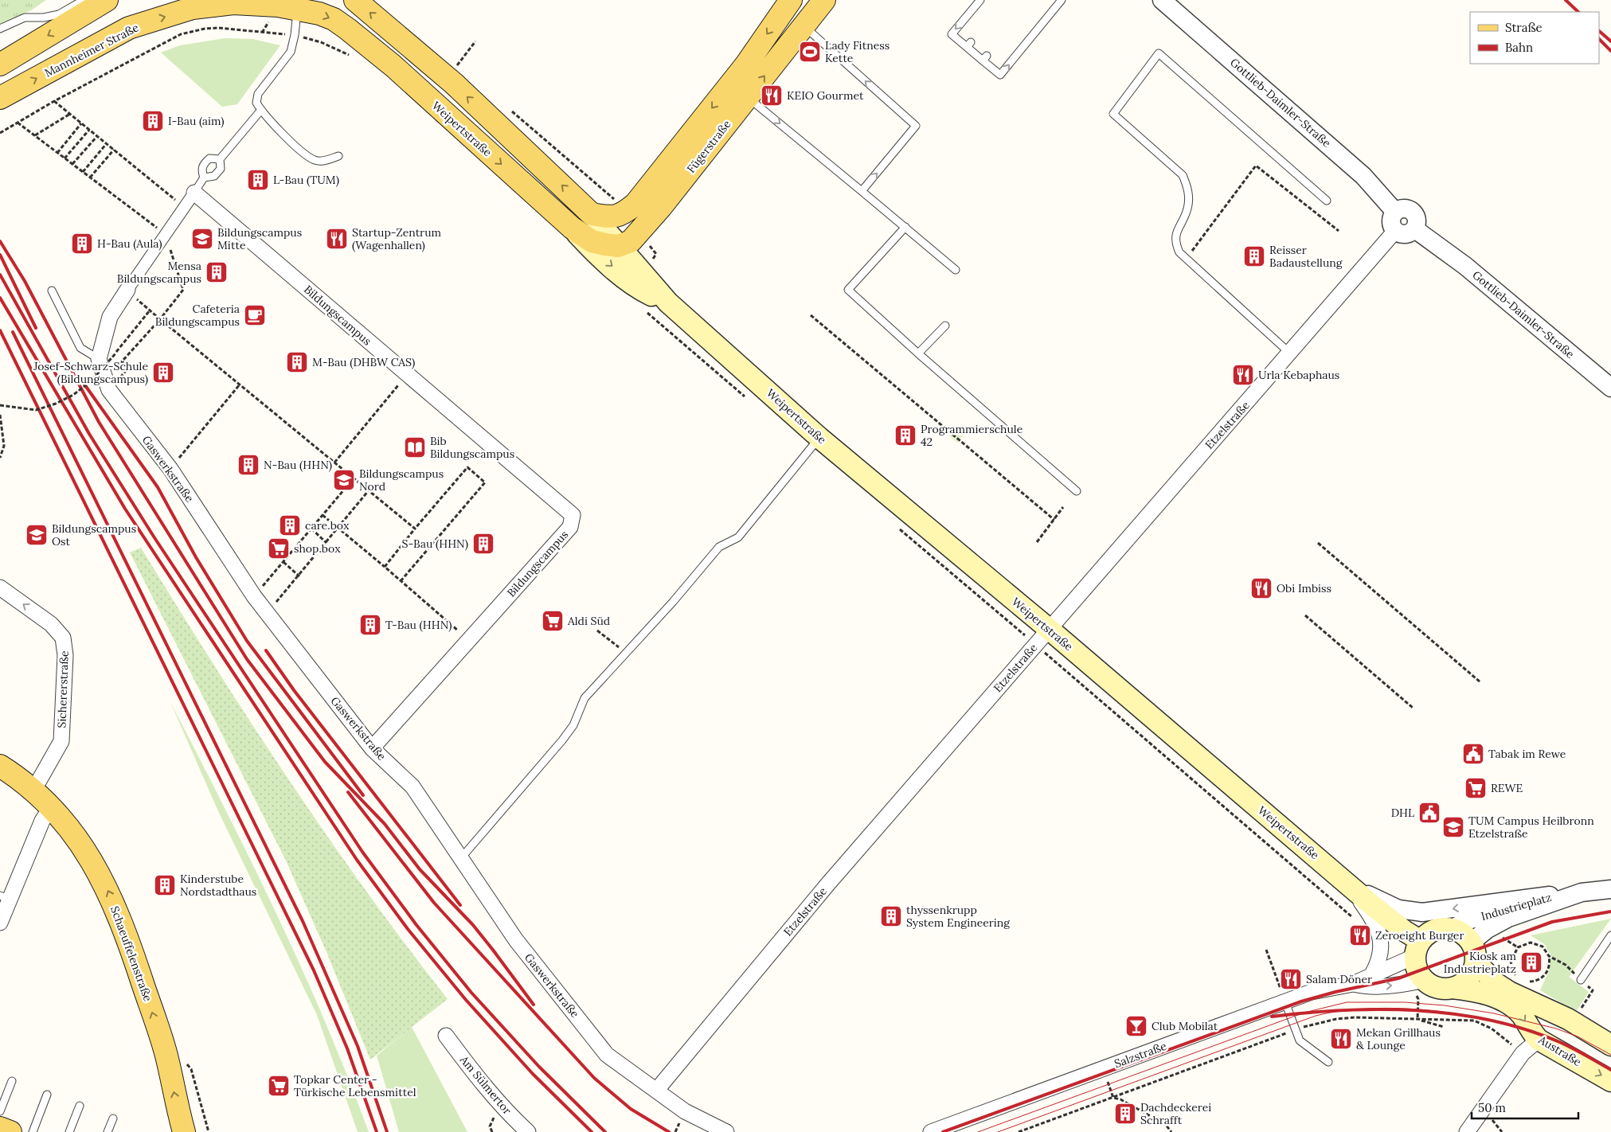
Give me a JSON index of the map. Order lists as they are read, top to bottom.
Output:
{
  "streets": {
    "main road": [
      "Mannheimer Straße",
      "Weipertstraße",
      "Fügerstraße",
      "Industrieplatz",
      "Schaeuffelenstraße",
      "Austraße"
    ],
    "street": [
      "Gottlieb-Daimler-Straße",
      "Bildungscampus",
      "Etzelstraße",
      "Gaswerkstraße",
      "Sichererstraße",
      "Salzstraße",
      "Am Sülmertor"
    ]
  },
  "crossings": [
    ["Mannheimer Straße", "Weipertstraße"],
    ["Gottlieb-Daimler-Straße", "Etzelstraße"],
    ["Weipertstraße", "Fügerstraße"],
    ["Weipertstraße", "Etzelstraße"],
    ["Weipertstraße", "Industrieplatz"],
    ["Weipertstraße", "Austraße"],
    ["Weipertstraße", "Salzstraße"],
    ["Bildungscampus", "Gaswerkstraße"],
    ["Etzelstraße", "Gaswerkstraße"],
    ["Sichererstraße", "Schaeuffelenstraße"],
    ["Industrieplatz", "Austraße"],
    ["Industrieplatz", "Salzstraße"],
    ["Austraße", "Salzstraße"]
  ],
  "one_way": ["Sichererstraße", "Schaeuffelenstraße"],
  "places": {
    "sports": ["Lady Fitness Kette"],
    "restaurant": [
      "KEIO Gourmet",
      "Startup-Zentrum (Wagenhallen)",
      "Urla Kebaphaus",
      "Obi Imbiss",
      "Zeroeight Burger",
      "Salam Döner",
      "Mekan Grillhaus & Lounge"
    ],
    "building": [
      "I-Bau (aim)",
      "L-Bau (TUM)",
      "H-Bau (Aula)",
      "Reisser Badaustellung",
      "Mensa Bildungscampus",
      "M-Bau (DHBW CAS)",
      "Josef-Schwarz-Schule (Bildungscampus)",
      "Programmierschule 42",
      "N-Bau (HHN)",
      "care.box",
      "S-Bau (HHN)",
      "T-Bau (HHN)",
      "Kinderstube Nordstadthaus",
      "thyssenkrupp System Engineering",
      "Kiosk am Industrieplatz",
      "Dachdeckerei Schrafft"
    ],
    "school or university": [
      "Bildungscampus Mitte",
      "Bildungscampus Nord",
      "Bildungscampus Ost",
      "TUM Campus Heilbronn Etzelstraße"
    ],
    "cafe": ["Cafeteria Bildungscampus"],
    "library": ["Bib Bildungscampus"],
    "supermarket": [
      "shop.box",
      "Aldi Süd",
      "REWE",
      "Topkar Center - Türkische Lebensmittel"
    ],
    "public building": ["Tabak im Rewe", "DHL"],
    "bar": ["Club Mobilat"]
  },
  "legend": ["Straße", "Bahn"],
  "scale_bar": "50 m"
}
